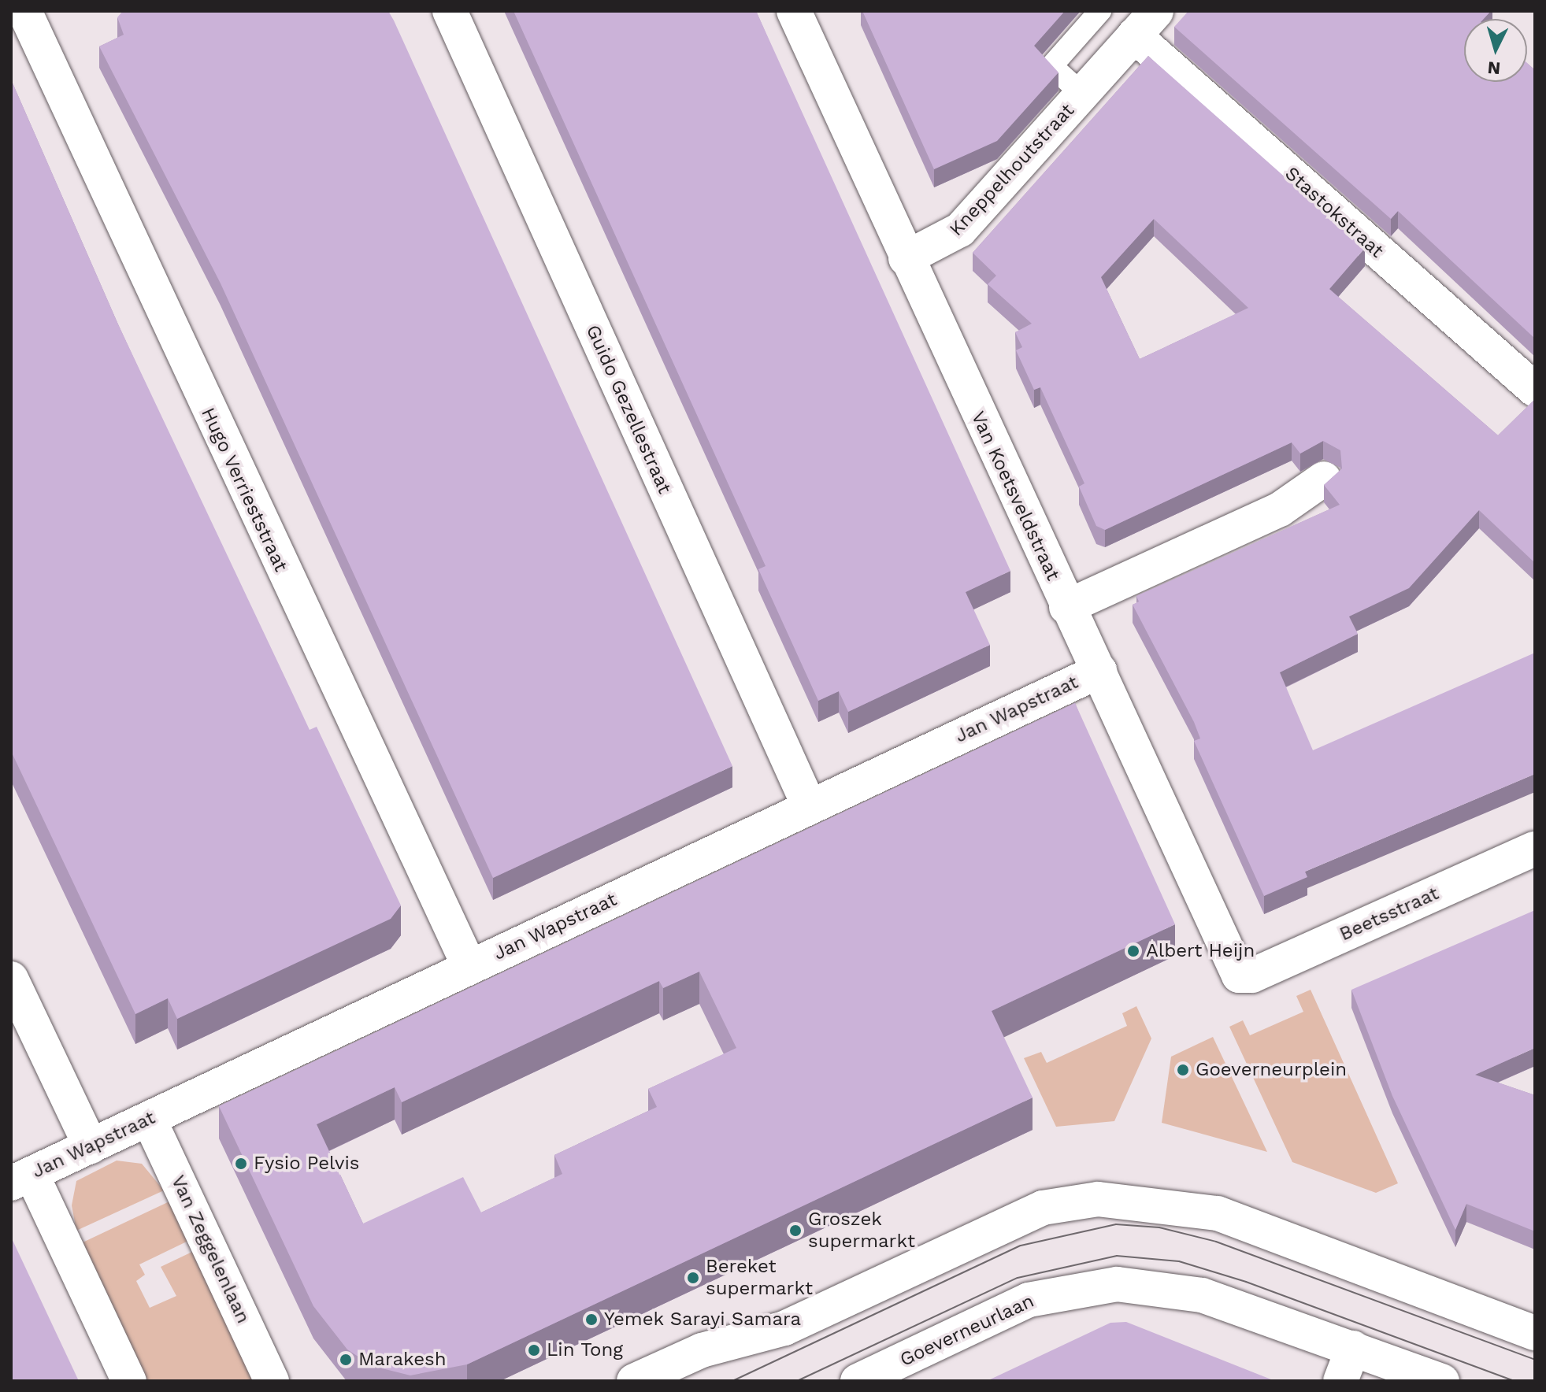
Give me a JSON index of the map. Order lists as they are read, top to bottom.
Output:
{
  "streets": {
    "street": [
      "Kneppelhoutstraat",
      "Stastokstraat",
      "Guido Gezellestraat",
      "Hugo Verrieststraat",
      "Van Koetsveldstraat",
      "Jan Wapstraat",
      "Beetsstraat",
      "Van Zeggelenlaan",
      "Goeverneurlaan"
    ]
  },
  "crossings": [
    ["Kneppelhoutstraat", "Stastokstraat"],
    ["Kneppelhoutstraat", "Van Koetsveldstraat"],
    ["Guido Gezellestraat", "Jan Wapstraat"],
    ["Hugo Verrieststraat", "Jan Wapstraat"],
    ["Van Koetsveldstraat", "Jan Wapstraat"],
    ["Van Koetsveldstraat", "Beetsstraat"],
    ["Jan Wapstraat", "Van Zeggelenlaan"]
  ],
  "places": [
    "Albert Heijn",
    "Goeverneurplein",
    "Fysio Pelvis",
    "Groszek supermarkt",
    "Bereket supermarkt",
    "Yemek Sarayi Samara",
    "Lin Tong",
    "Marakesh"
  ],
  "north": "bottom"
}
